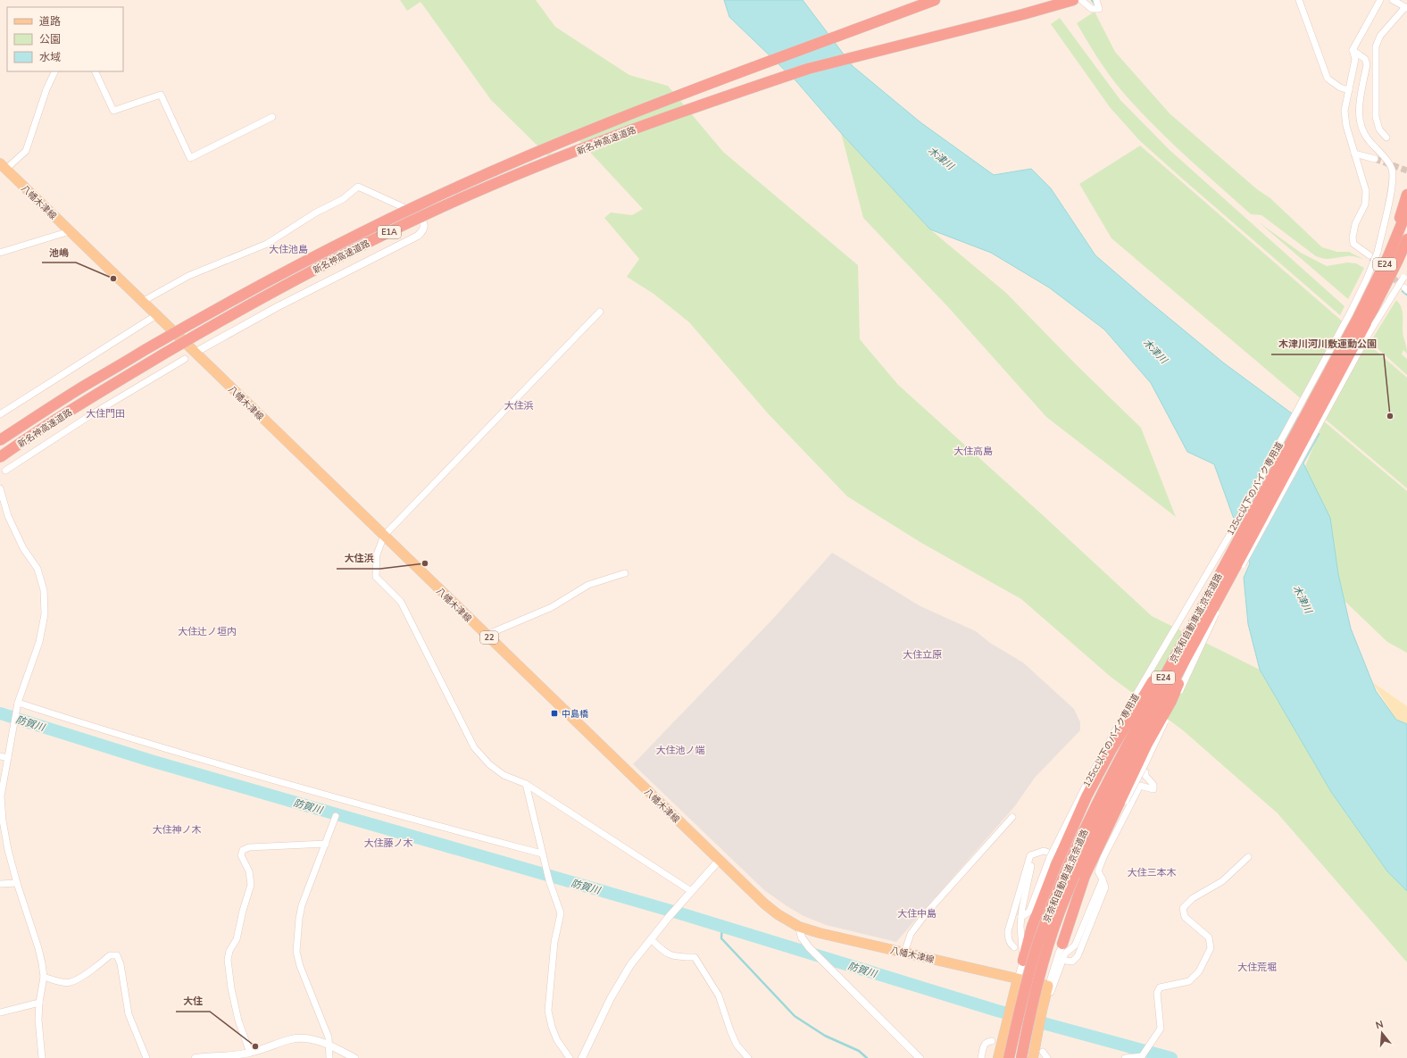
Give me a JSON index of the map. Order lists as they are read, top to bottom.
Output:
{
  "streets": {
    "highway": [
      "新名神高速道路",
      "E1A",
      "E24",
      "京奈和自動車道;京奈道路"
    ],
    "main road": ["八幡木津線", "22"],
    "street": ["125cc以下のバイク専用道"]
  },
  "districts": [
    "大住池島",
    "大住浜",
    "大住門田",
    "大住高島",
    "大住辻ノ垣内",
    "大住立原",
    "大住池ノ端",
    "大住神ノ木",
    "大住藤ノ木",
    "大住三本木",
    "大住中島",
    "大住荒堀"
  ],
  "water": ["木津川", "防賀川"],
  "places": {
    "other": [
      "池嶋",
      "木津川河川敷運動公園",
      "大住浜",
      "大住"
    ],
    "transit": ["中島橋"]
  },
  "legend": ["道路", "公園", "水域"],
  "north": "top"
}
